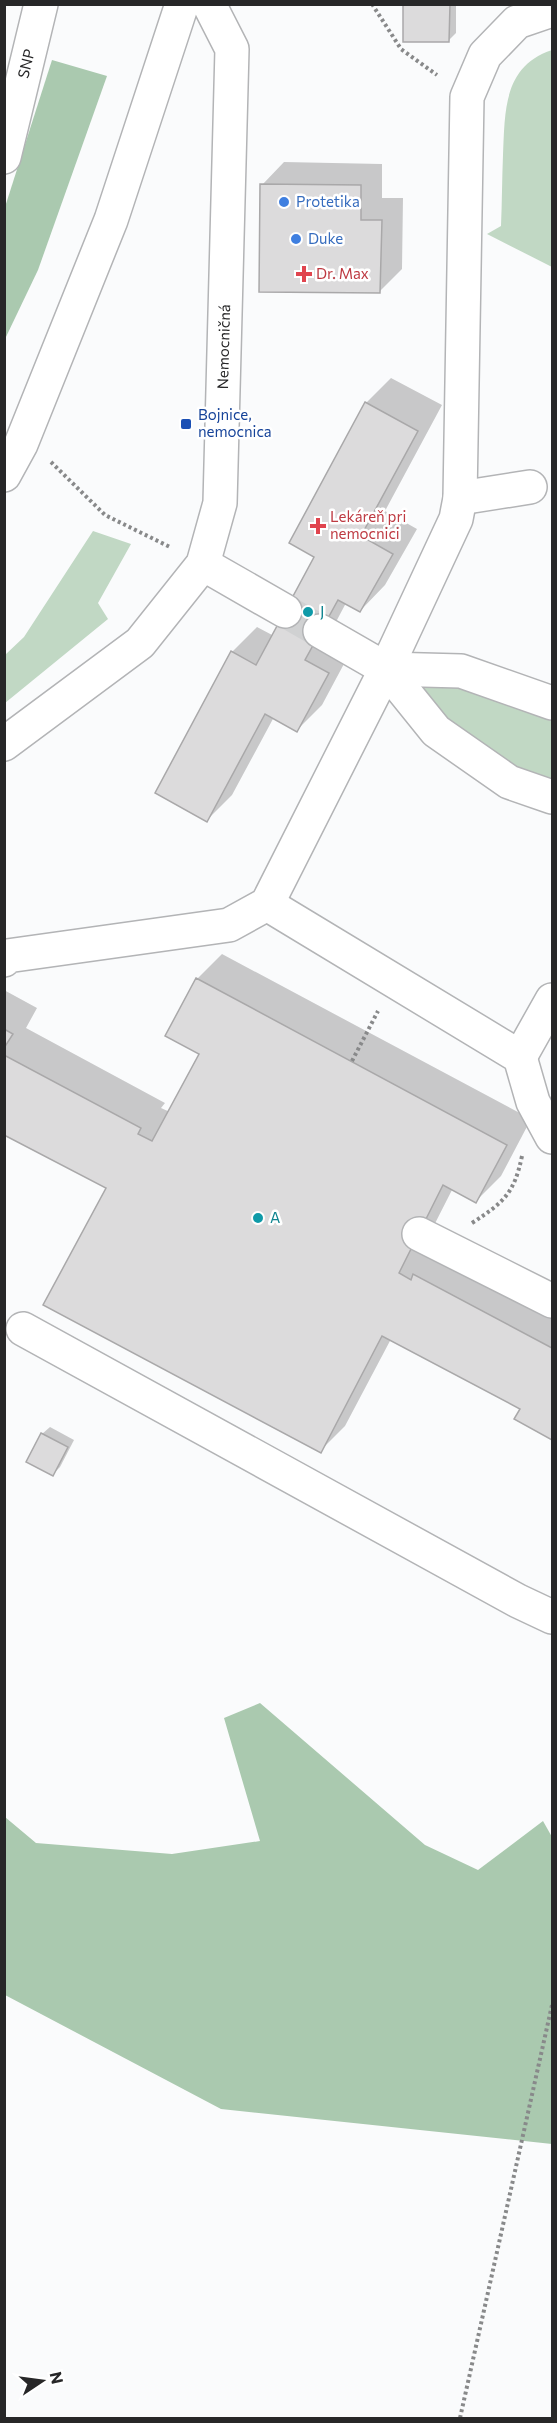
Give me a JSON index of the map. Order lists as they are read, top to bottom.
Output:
{
  "streets": {
    "street": ["SNP", "Nemocničná"]
  },
  "places": {
    "other": [
      "Protetika",
      "Duke",
      "J",
      "A"
    ],
    "health": ["Dr. Max", "Lekáreň pri nemocnici"],
    "transit": ["Bojnice, nemocnica"]
  },
  "north": "right"
}
